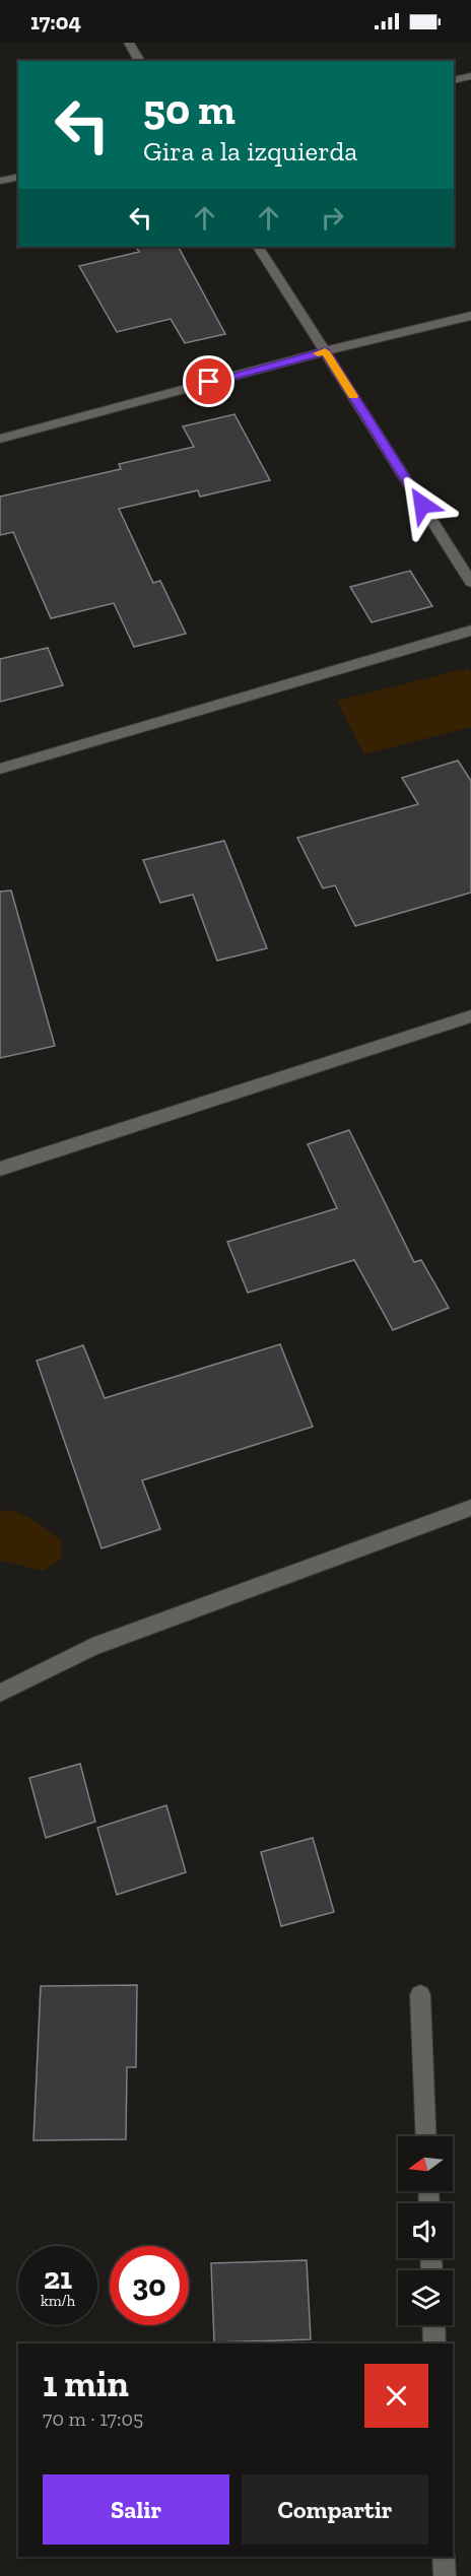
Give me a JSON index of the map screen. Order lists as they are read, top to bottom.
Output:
{
  "north": "left",
  "page": {
    "status": "17:04",
    "turn": ["50 m", "Gira a la izquierda"],
    "speed": "21 km/h",
    "limit": "30",
    "heading": ["1 min", "70 m · 17:05"],
    "buttons": ["Salir", "Compartir"]
  }
}
